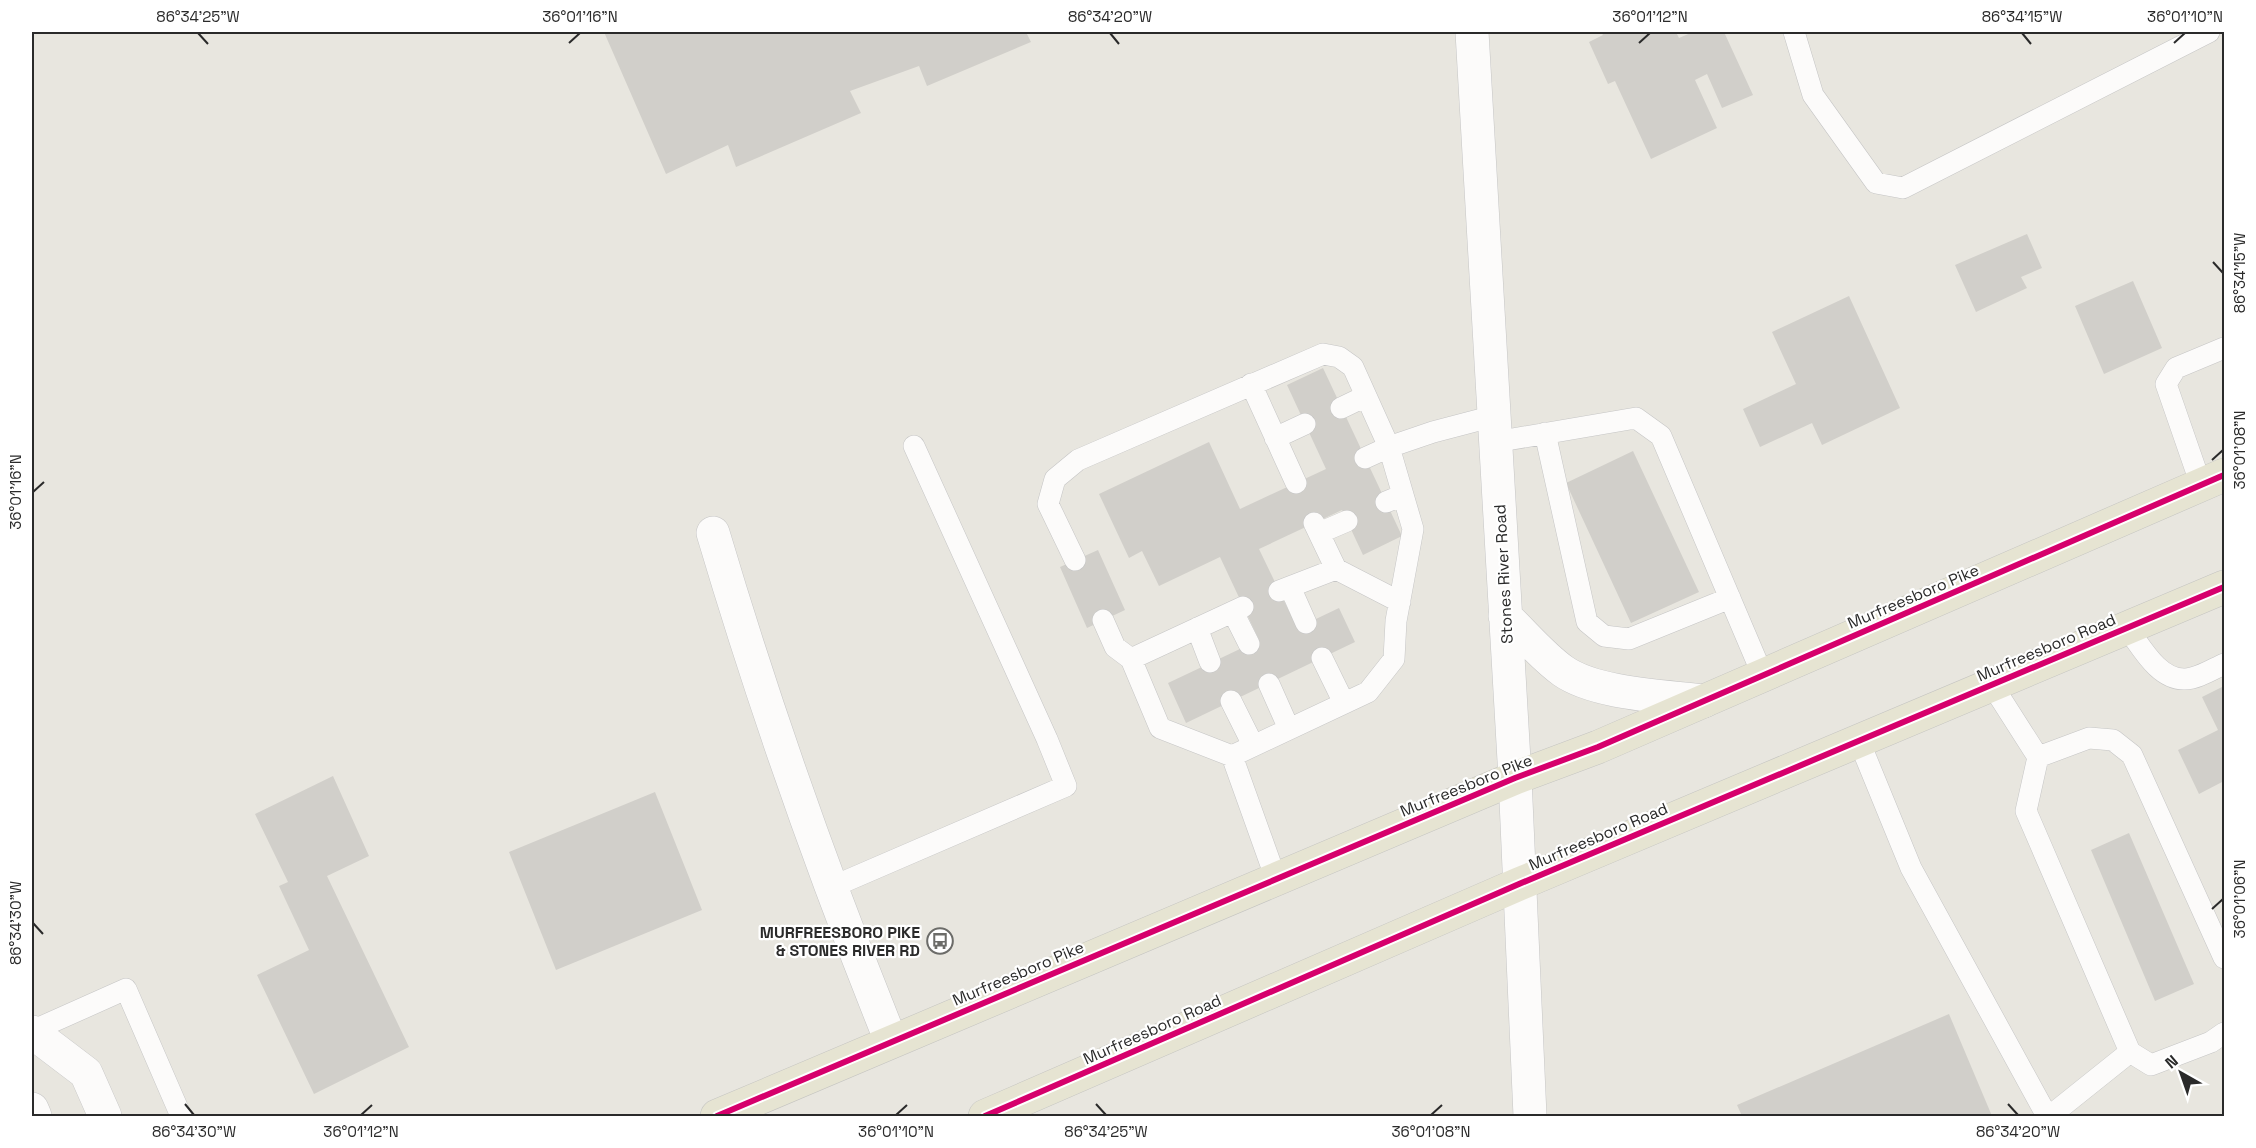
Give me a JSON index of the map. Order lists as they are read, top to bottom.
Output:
{
  "streets": {
    "main road": ["Murfreesboro Pike", "Murfreesboro Road"],
    "street": ["Stones River Road"]
  },
  "crossings": [
    ["Stones River Road", "Murfreesboro Pike"],
    ["Stones River Road", "Murfreesboro Road"]
  ],
  "places": {
    "bus stop": ["MURFREESBORO PIKE & STONES RIVER RD"]
  },
  "north": "top left",
  "coordinates": [
    "86°34'25\"W",
    "36°01'16\"N",
    "86°34'20\"W",
    "36°01'12\"N",
    "86°34'15\"W",
    "36°01'10\"N",
    "36°01'08\"N",
    "36°01'06\"N",
    "86°34'30\"W"
  ]
}
